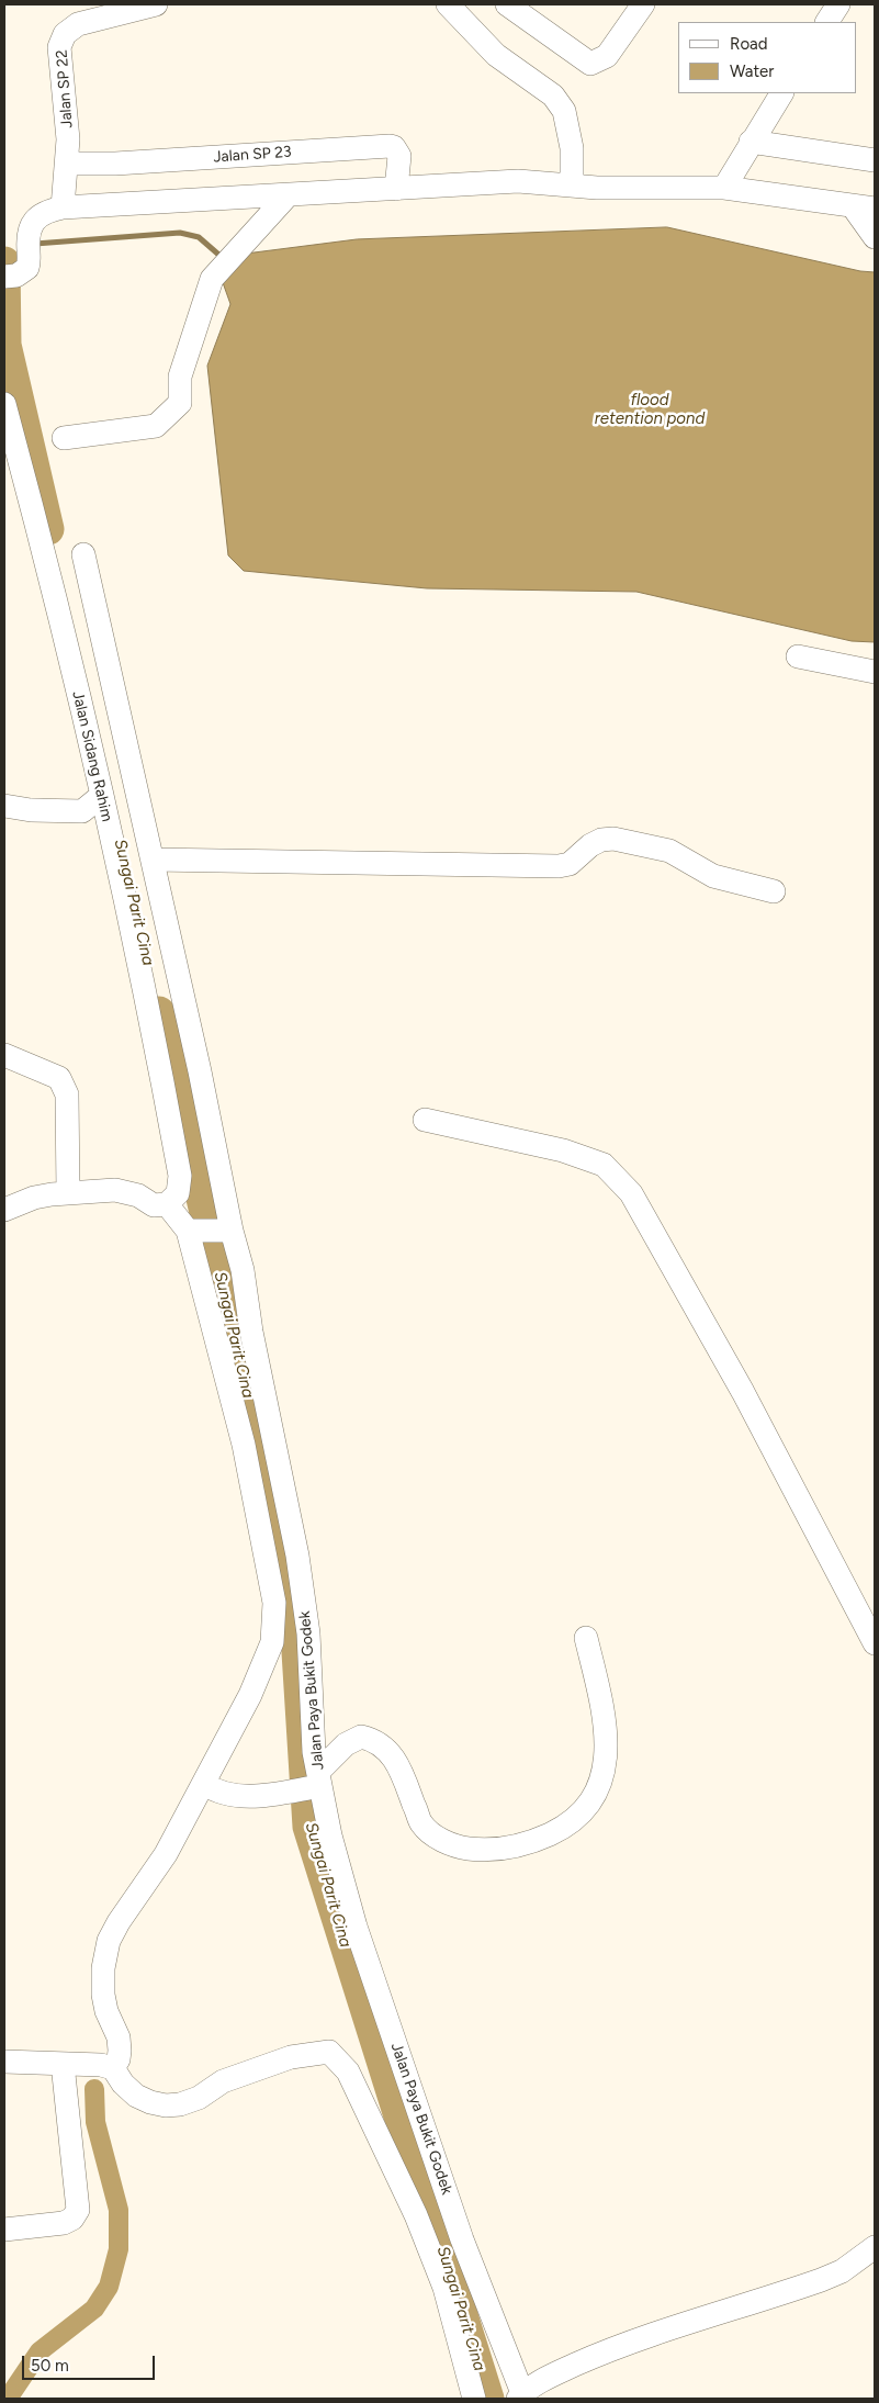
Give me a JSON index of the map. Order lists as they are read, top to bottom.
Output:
{
  "streets": {
    "street": [
      "Jalan SP 22",
      "Jalan SP 23",
      "Jalan Sidang Rahim",
      "Jalan Paya Bukit Godek"
    ]
  },
  "crossings": [
    ["Jalan SP 22", "Jalan SP 23"]
  ],
  "water": ["flood retention pond", "Sungai Parit Cina"],
  "legend": ["Road", "Water"],
  "scale_bar": "50 m"
}
